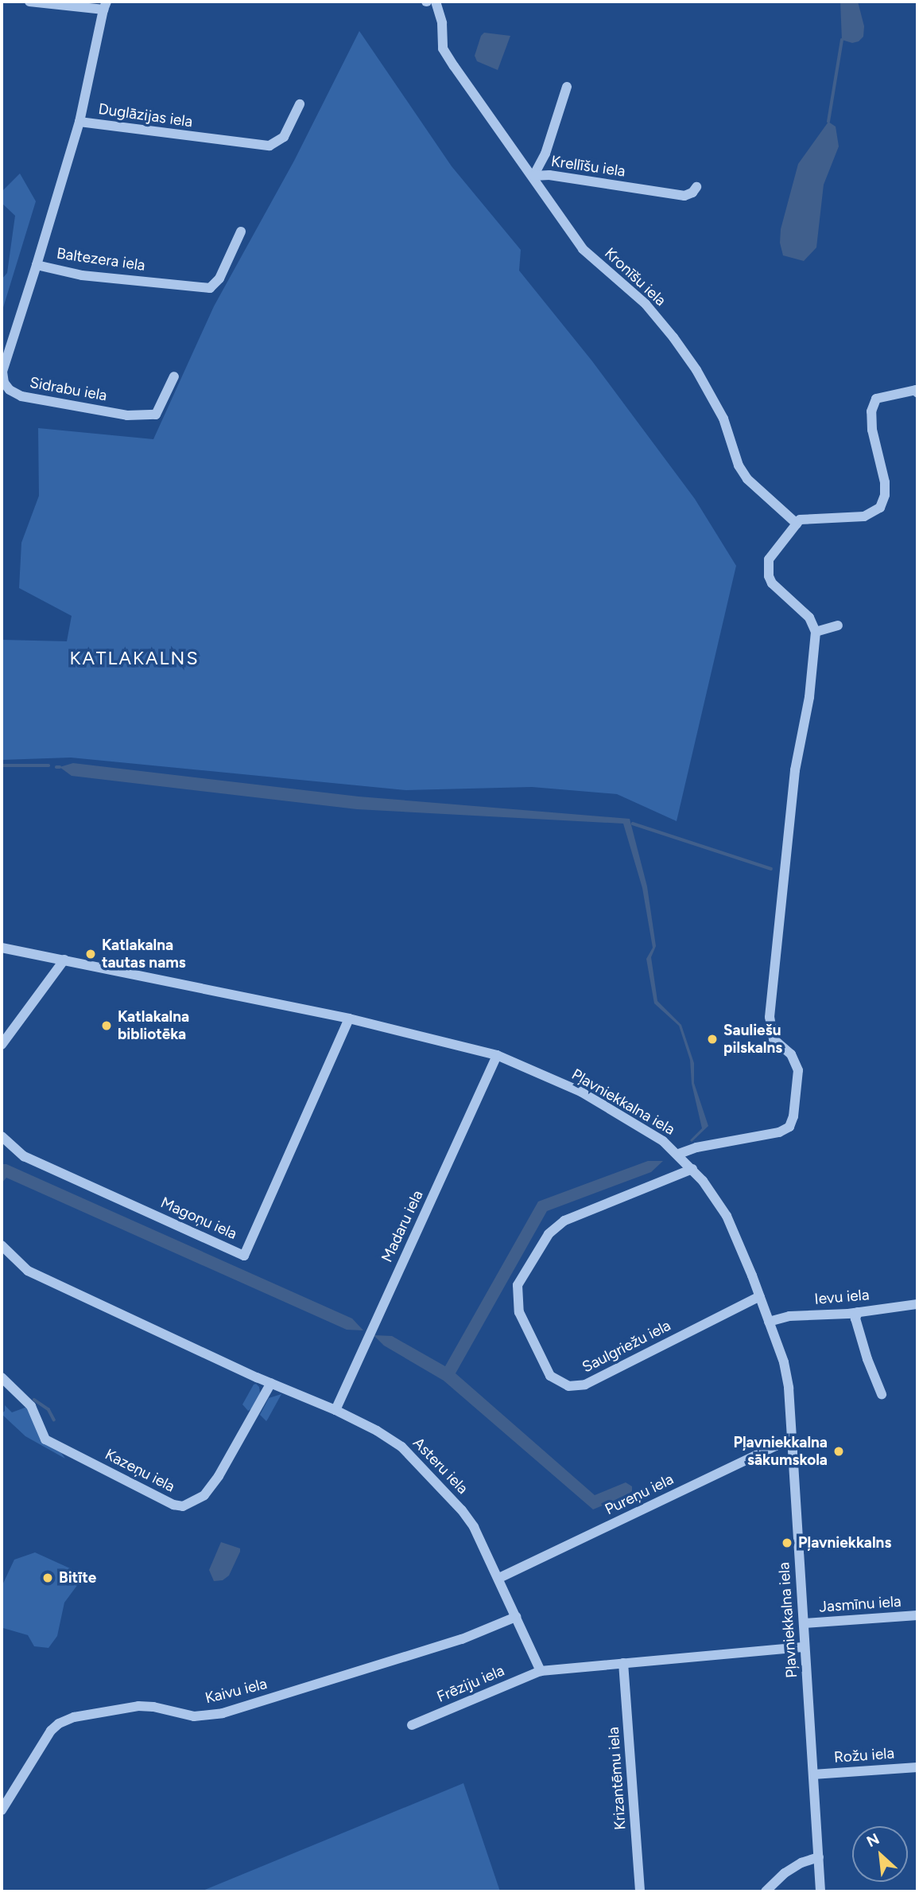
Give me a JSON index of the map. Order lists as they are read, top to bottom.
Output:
{
  "streets": {
    "street": [
      "Duglāzijas iela",
      "Krellīšu iela",
      "Baltezera iela",
      "Kronīšu iela",
      "Sidrabu iela",
      "Pļavniekkalna iela",
      "Magoņu iela",
      "Madaru iela",
      "Ievu iela",
      "Saulgriežu iela",
      "Asteru iela",
      "Kazeņu iela",
      "Pureņu iela",
      "Jasmīnu iela",
      "Frēziju iela",
      "Kaivu iela",
      "Rožu iela",
      "Krizantēmu iela"
    ]
  },
  "crossings": [
    ["Duglāzijas iela", "Baltezera iela"],
    ["Krellīšu iela", "Kronīšu iela"],
    ["Baltezera iela", "Sidrabu iela"],
    ["Pļavniekkalna iela", "Magoņu iela"],
    ["Pļavniekkalna iela", "Madaru iela"],
    ["Pļavniekkalna iela", "Ievu iela"],
    ["Pļavniekkalna iela", "Saulgriežu iela"],
    ["Pļavniekkalna iela", "Pureņu iela"],
    ["Pļavniekkalna iela", "Jasmīnu iela"],
    ["Pļavniekkalna iela", "Rožu iela"],
    ["Madaru iela", "Asteru iela"],
    ["Asteru iela", "Kazeņu iela"],
    ["Asteru iela", "Pureņu iela"],
    ["Asteru iela", "Frēziju iela"],
    ["Asteru iela", "Kaivu iela"]
  ],
  "districts": ["KATLAKALNS"],
  "places": [
    "Katlakalna tautas nams",
    "Katlakalna bibliotēka",
    "Sauliešu pilskalns",
    "Pļavniekkalna sākumskola",
    "Pļavniekkalns",
    "Bitīte"
  ],
  "north": "top left"
}
